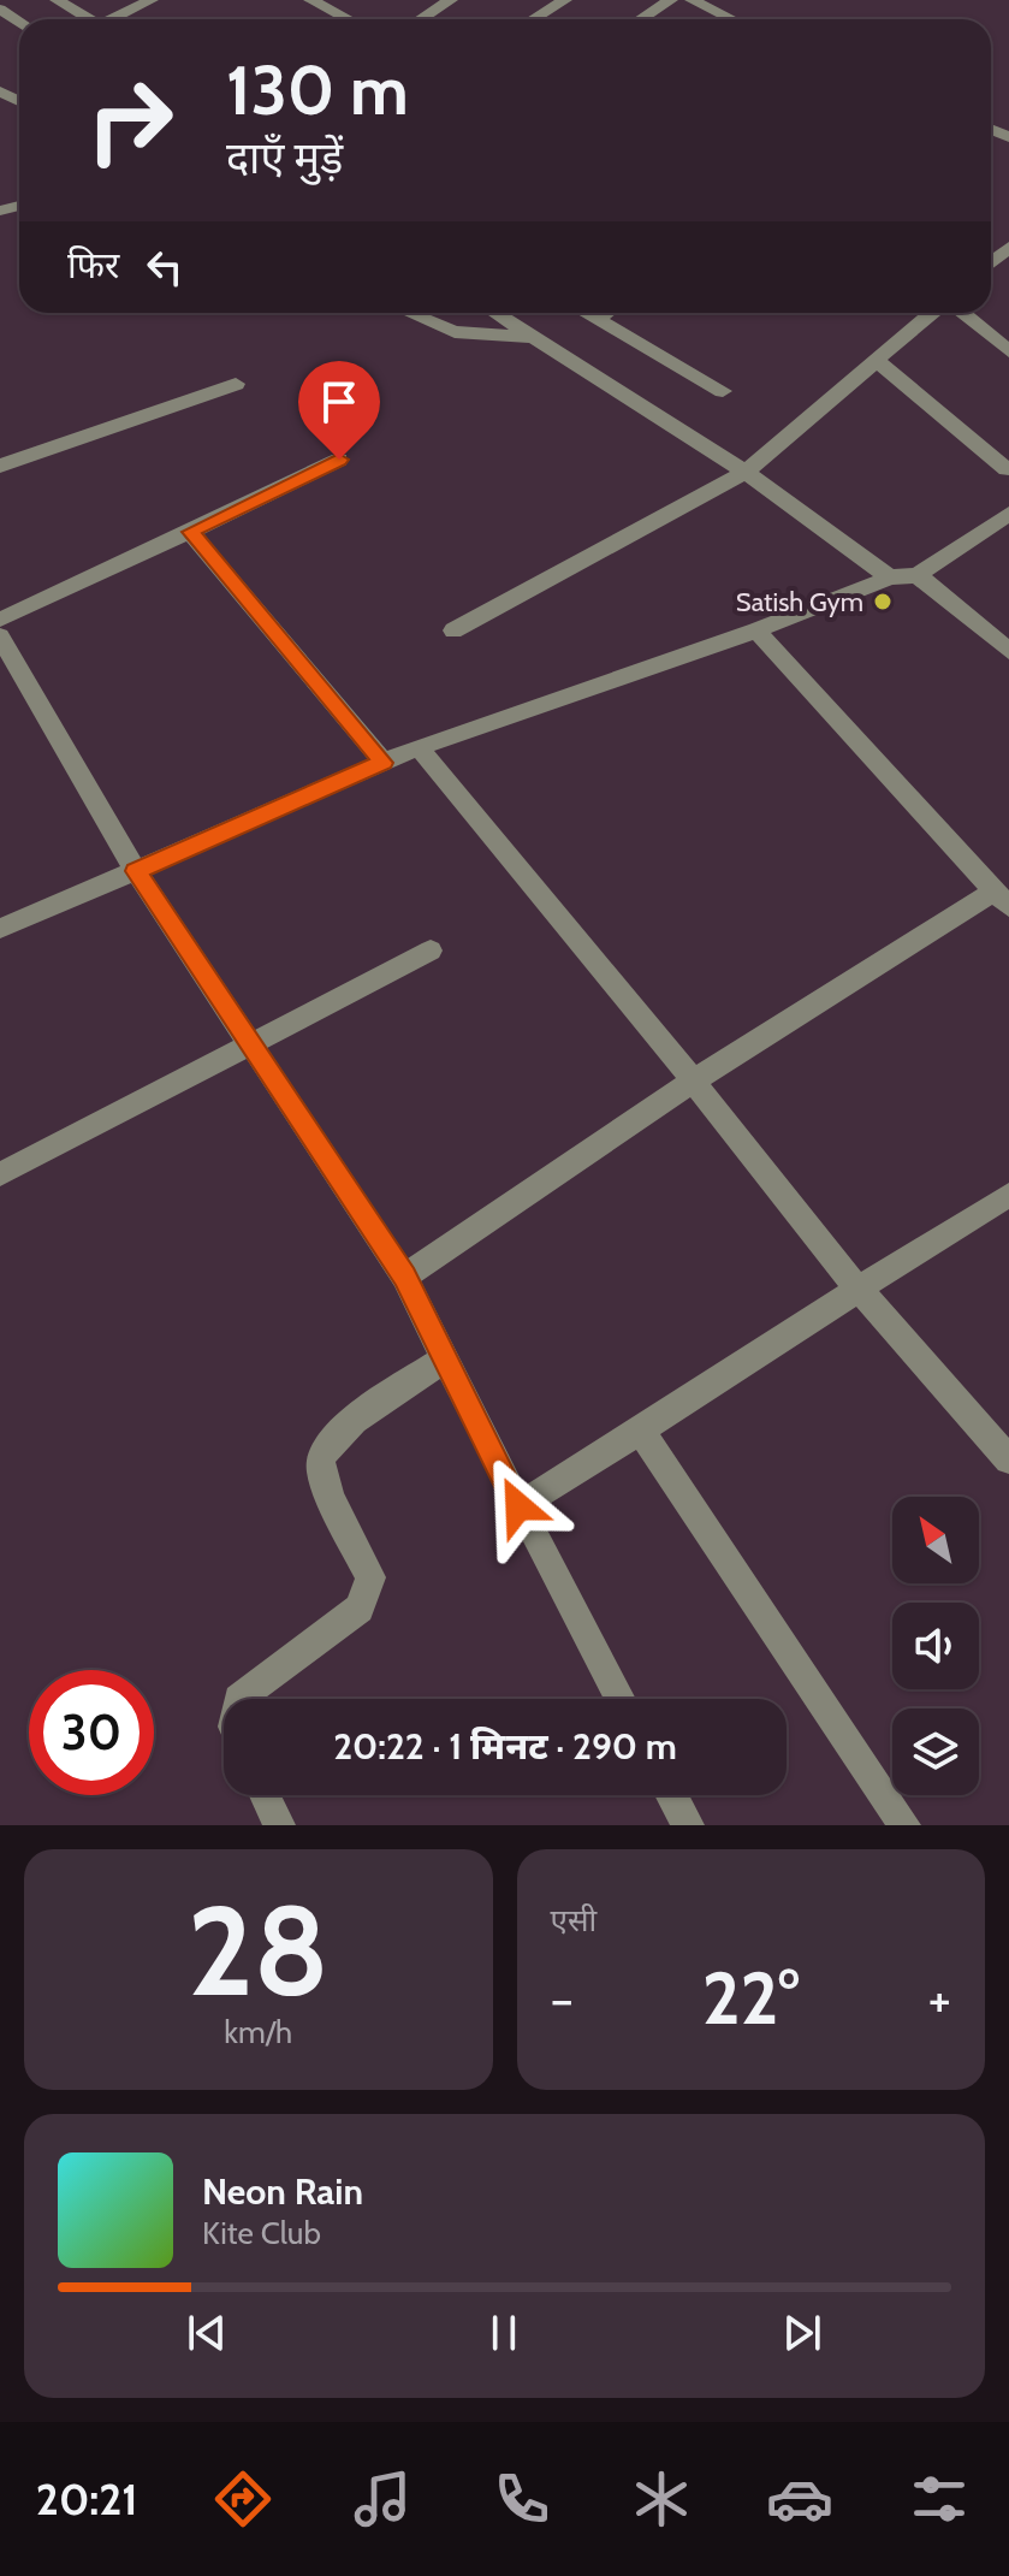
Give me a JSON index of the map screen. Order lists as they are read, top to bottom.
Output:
{
  "places": ["Satish Gym"],
  "north": "top left",
  "page": {
    "turn": ["130 m", "दाएँ मुड़ें"],
    "then": "फिर",
    "limit": "30",
    "trip": "20:22 · 1 मिनट · 290 m",
    "tile": [
      ["28", "km/h"],
      "एसी"
    ],
    "heat": ["−", "22°", "+"],
    "song": ["Neon Rain", "Kite Club"],
    "tabs": "20:21"
  }
}
